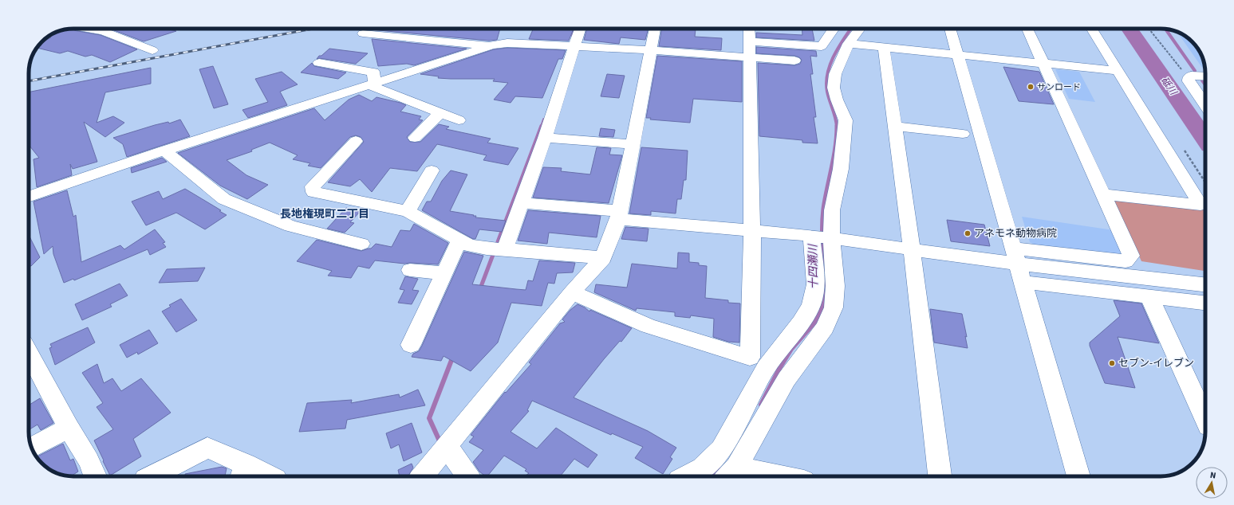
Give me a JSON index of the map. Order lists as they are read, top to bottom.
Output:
{
  "districts": ["長地権現町二丁目"],
  "water": ["砥川", "十四瀬川"],
  "places": ["サンロード", "アネモネ動物病院", "セブン-イレブン"],
  "north": "top"
}
